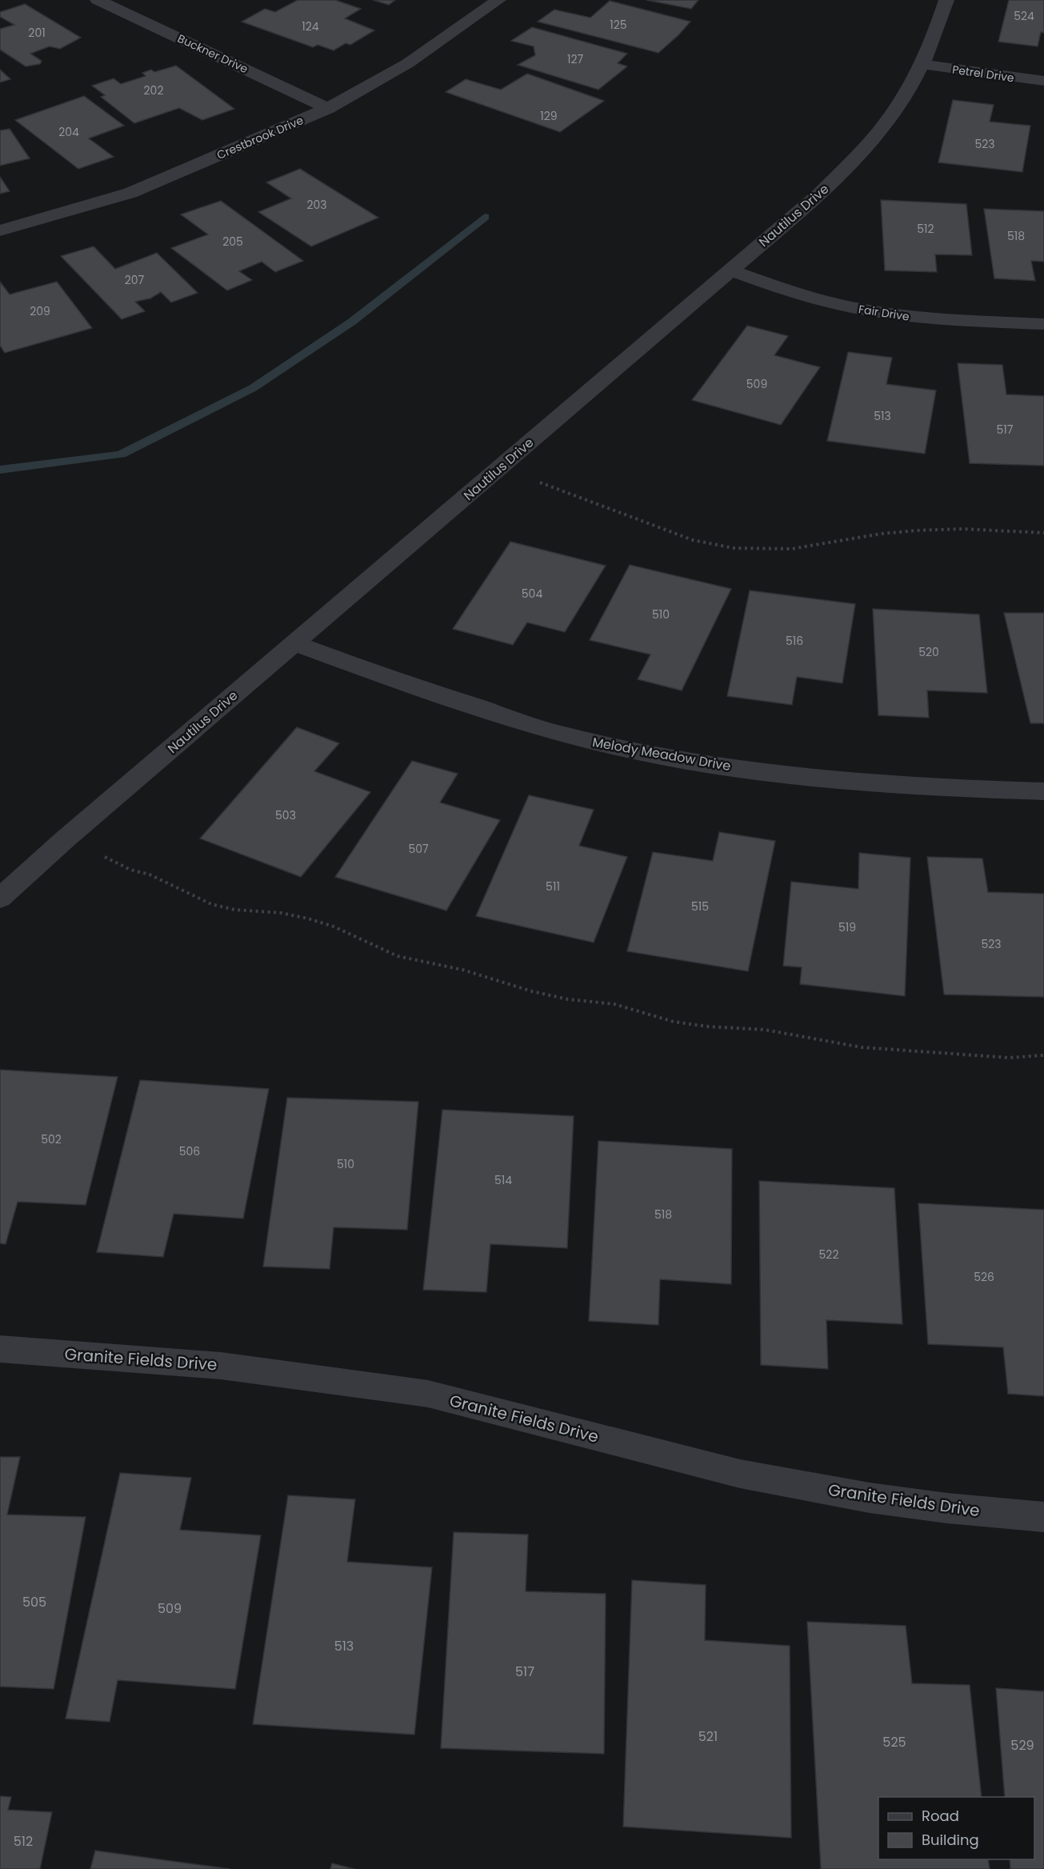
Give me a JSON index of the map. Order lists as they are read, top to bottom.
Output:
{
  "streets": {
    "street": [
      "Buckner Drive",
      "Petrel Drive",
      "Crestbrook Drive",
      "Nautilus Drive",
      "Fair Drive",
      "Melody Meadow Drive",
      "Granite Fields Drive"
    ]
  },
  "crossings": [
    ["Buckner Drive", "Crestbrook Drive"],
    ["Petrel Drive", "Nautilus Drive"],
    ["Nautilus Drive", "Fair Drive"],
    ["Nautilus Drive", "Melody Meadow Drive"]
  ],
  "house_numbers": [
    "524",
    "125",
    "124",
    "201",
    "127",
    "202",
    "129",
    "204",
    "523",
    "203",
    "512",
    "518",
    "205",
    "207",
    "209",
    "509",
    "513",
    "517",
    "504",
    "510",
    "516",
    "520",
    "503",
    "507",
    "511",
    "515",
    "519",
    "523",
    "502",
    "506",
    "510",
    "514",
    "518",
    "522",
    "526",
    "505",
    "509",
    "513",
    "517",
    "521",
    "525",
    "529",
    "512"
  ],
  "legend": ["Road", "Building"]
}
